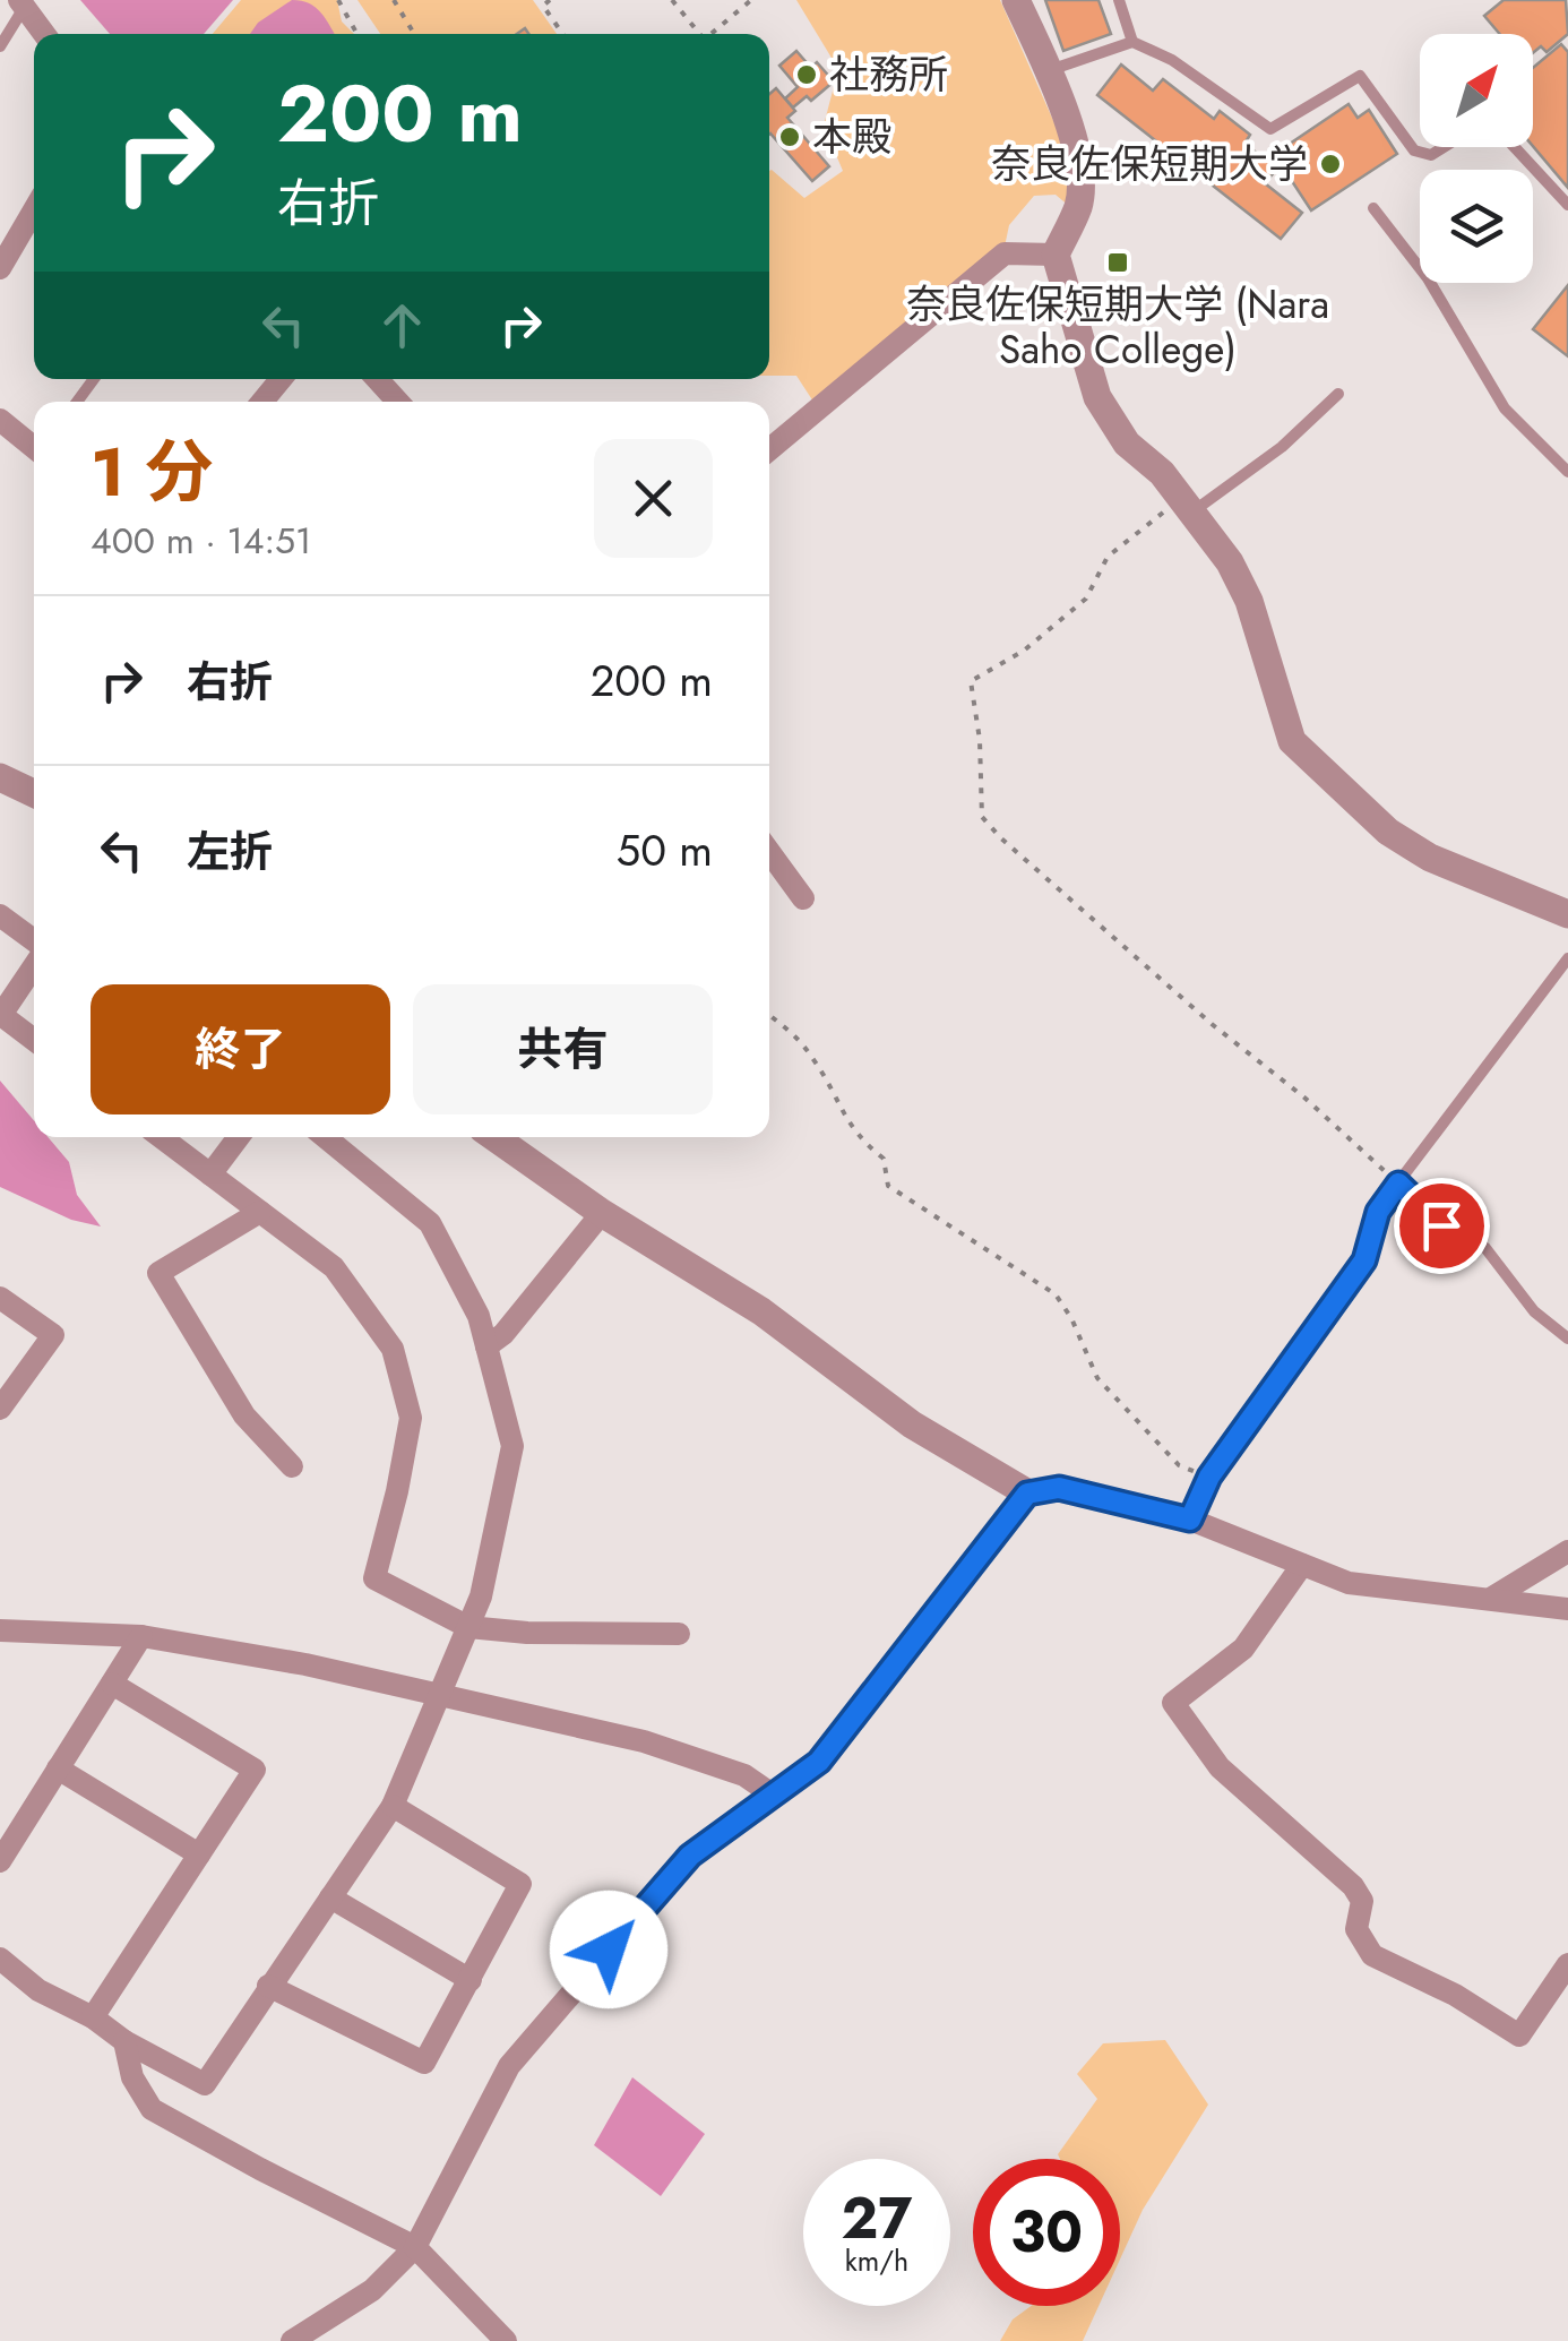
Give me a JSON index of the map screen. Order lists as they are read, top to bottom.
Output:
{
  "places": {
    "other": ["社務所", "本殿", "奈良佐保短期大学"],
    "transit": ["奈良佐保短期大学 (Nara Saho College)"]
  },
  "north": "top right",
  "page": {
    "turn": ["200 m", "右折"],
    "heading": ["1 分", "400 m · 14:51"],
    "list": [
      {
        "name": "右折",
        "value": "200 m"
      },
      {
        "name": "左折",
        "value": "50 m"
      }
    ],
    "buttons": ["終了", "共有"],
    "speed": "27 km/h",
    "limit": "30"
  }
}
